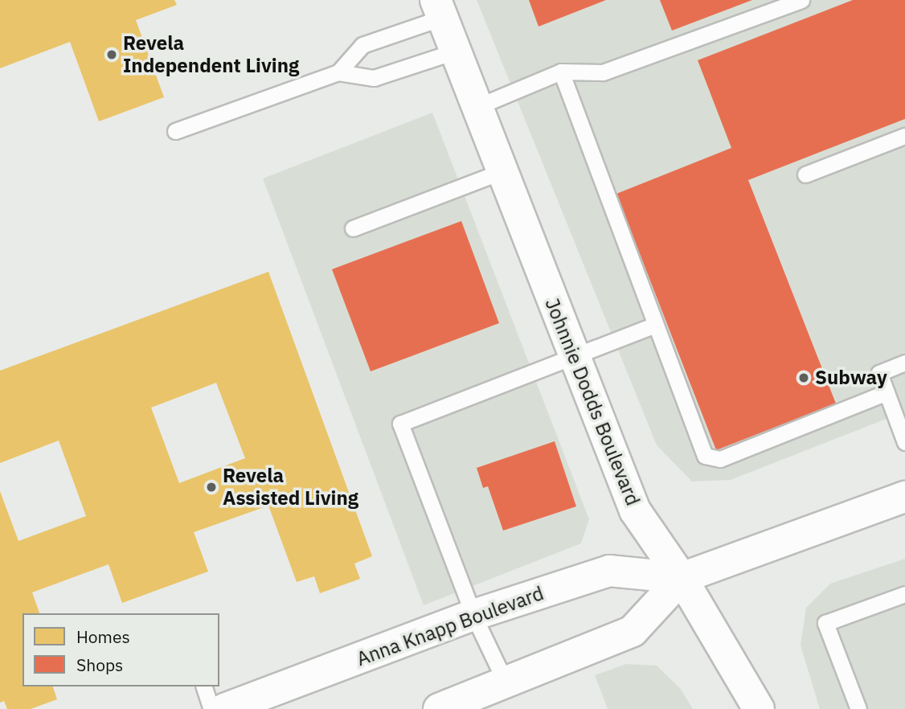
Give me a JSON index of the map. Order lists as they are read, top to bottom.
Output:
{
  "streets": {
    "street": ["Johnnie Dodds Boulevard", "Anna Knapp Boulevard"]
  },
  "crossings": [
    ["Johnnie Dodds Boulevard", "Anna Knapp Boulevard"]
  ],
  "places": ["Revela Independent Living", "Subway", "Revela Assisted Living"],
  "legend": ["Homes", "Shops"]
}
